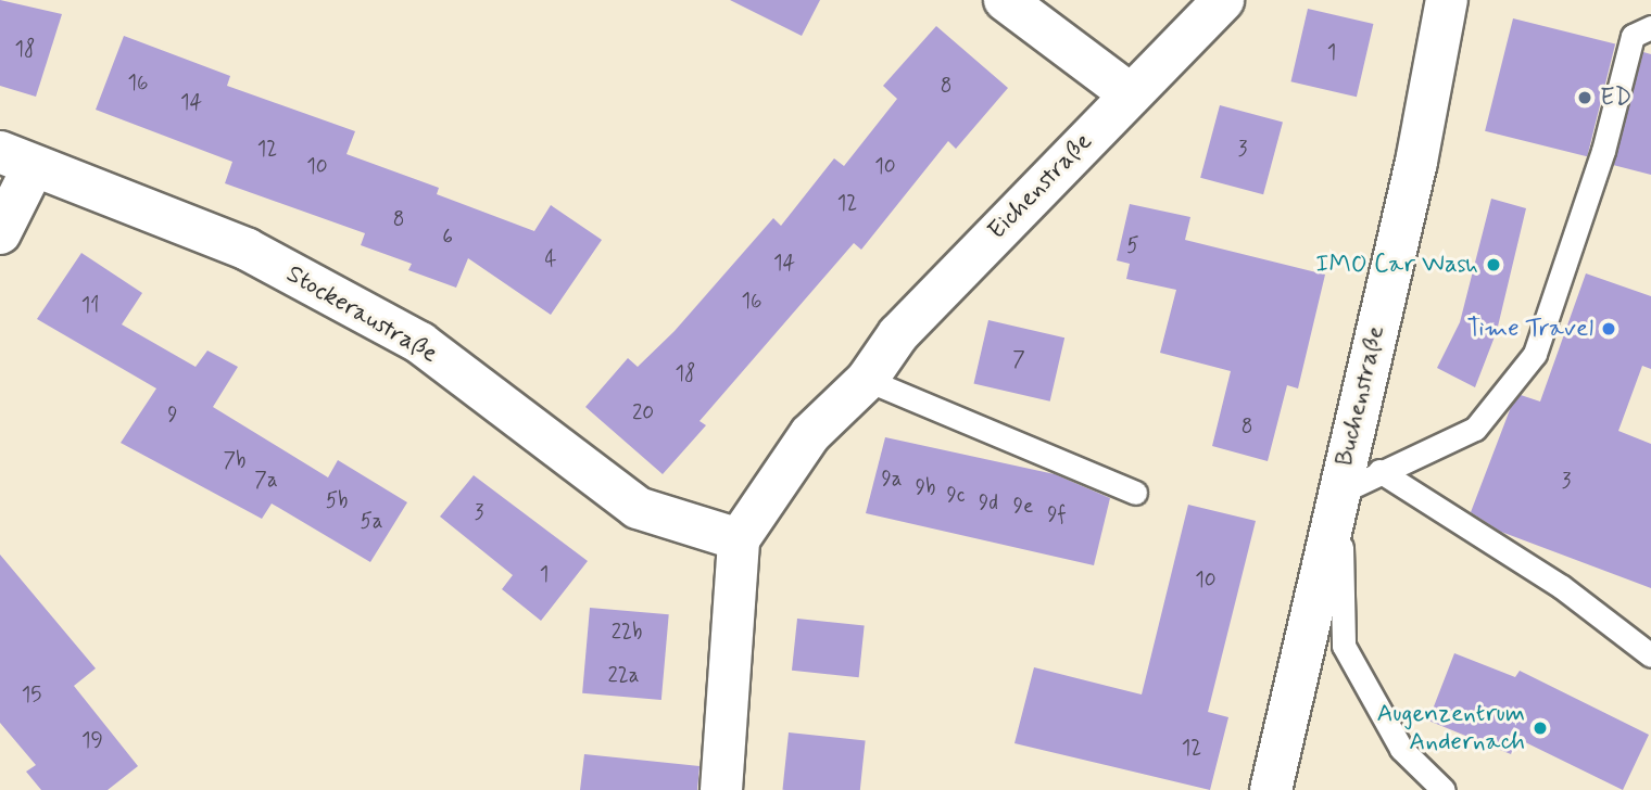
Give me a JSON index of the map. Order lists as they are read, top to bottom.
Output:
{
  "streets": {
    "street": ["Eichenstraße", "Stockeraustraße", "Buchenstraße"]
  },
  "crossings": [
    ["Eichenstraße", "Stockeraustraße"]
  ],
  "places": [
    "ED",
    "IMO Car Wash",
    "Time Travel",
    "Augenzentrum Andernach"
  ],
  "house_numbers": [
    "18",
    "1",
    "16",
    "8",
    "14",
    "12",
    "3",
    "10",
    "10",
    "12",
    "8",
    "6",
    "5",
    "4",
    "14",
    "16",
    "11",
    "7",
    "18",
    "20",
    "9",
    "8",
    "7b",
    "9a",
    "7a",
    "3",
    "9b",
    "9c",
    "5b",
    "9d",
    "9e",
    "3",
    "9f",
    "5a",
    "1",
    "10",
    "22b",
    "22a",
    "15",
    "19",
    "12"
  ]
}
